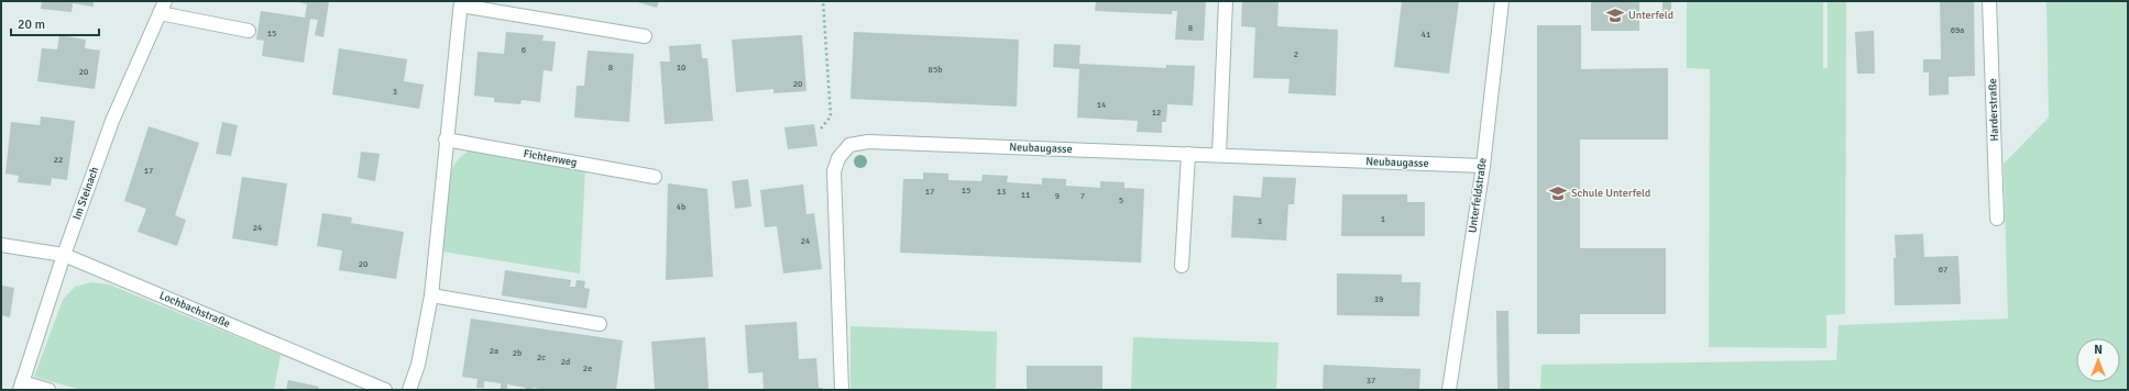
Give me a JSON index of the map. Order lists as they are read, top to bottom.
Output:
{
  "streets": {
    "street": [
      "Harderstraße",
      "Neubaugasse",
      "Fichtenweg",
      "Im Steinach",
      "Unterfeldstraße",
      "Lochbachstraße"
    ]
  },
  "crossings": [
    ["Neubaugasse", "Unterfeldstraße"],
    ["Im Steinach", "Lochbachstraße"]
  ],
  "places": {
    "school or university": ["Unterfeld", "Schule Unterfeld"]
  },
  "house_numbers": [
    "8",
    "69a",
    "15",
    "41",
    "6",
    "2",
    "8",
    "10",
    "85b",
    "20",
    "20",
    "3",
    "14",
    "12",
    "22",
    "17",
    "15",
    "17",
    "13",
    "11",
    "9",
    "7",
    "5",
    "4b",
    "1",
    "3",
    "24",
    "24",
    "20",
    "67",
    "39",
    "2a",
    "2b",
    "2c",
    "2d",
    "2e",
    "37"
  ],
  "scale_bar": "20 m",
  "north": "top"
}
